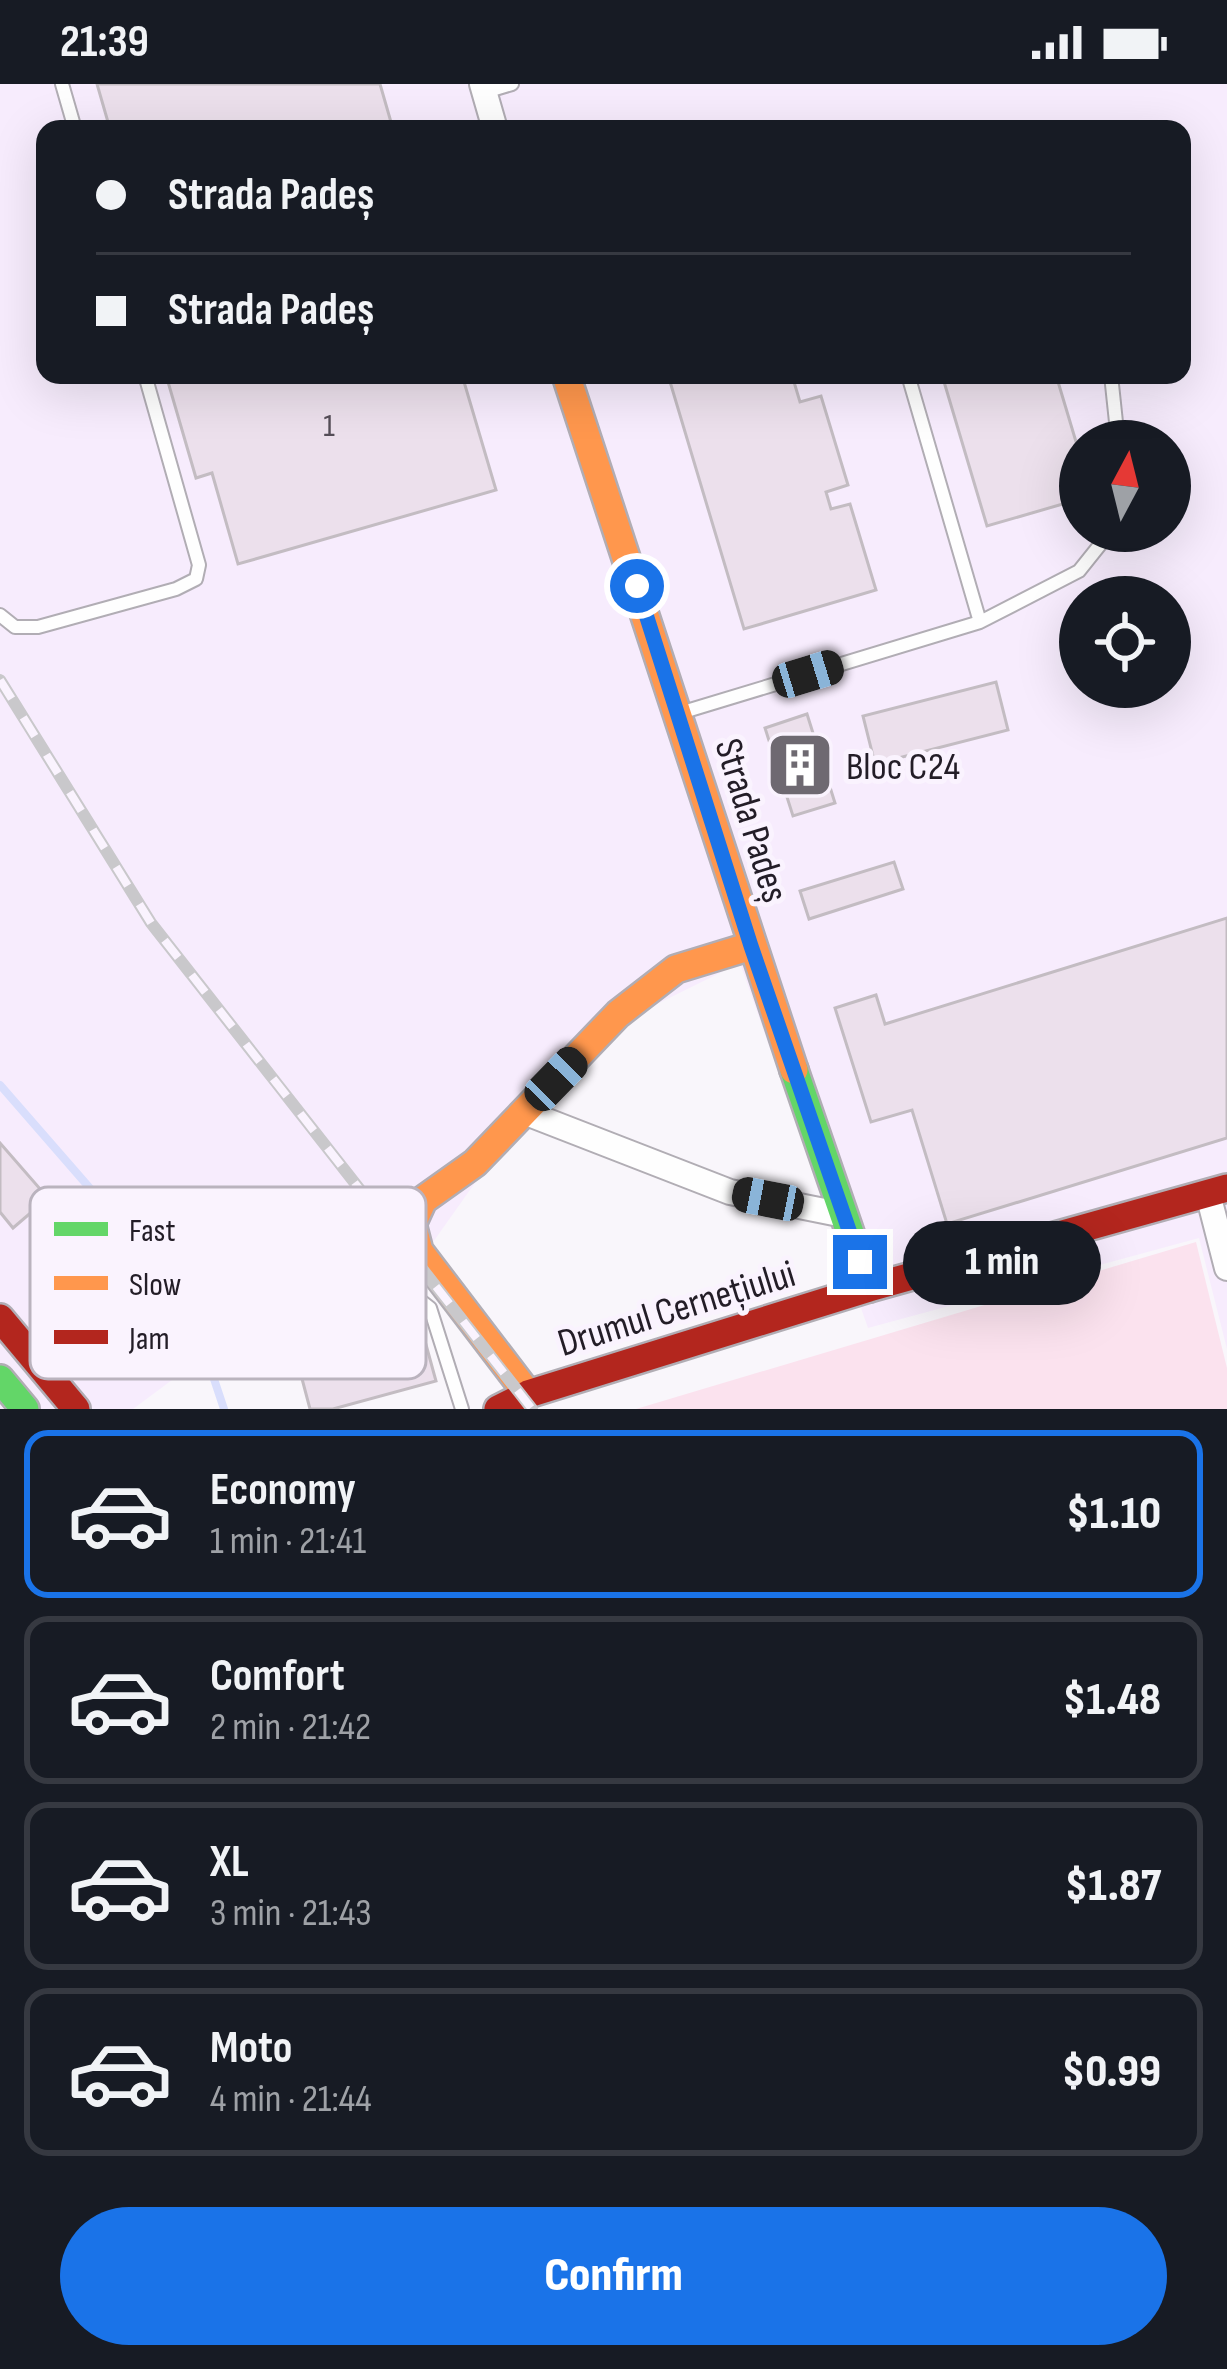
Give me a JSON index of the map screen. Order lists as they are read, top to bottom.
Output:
{
  "streets": {
    "street": ["Strada Padeș", "Drumul Cernețiului"]
  },
  "crossings": [
    ["Strada Padeș", "Drumul Cernețiului"]
  ],
  "places": {
    "building": ["Bloc C24"]
  },
  "house_numbers": ["1"],
  "legend": ["Fast", "Slow", "Jam"],
  "north": "top",
  "page": {
    "status": "21:39",
    "banner": ["Strada Padeș", "Strada Padeș"],
    "bubble": "1 min",
    "list": [
      {
        "name": "Economy",
        "note": "1 min · 21:41",
        "value": "$1.10"
      },
      {
        "name": "Comfort",
        "note": "2 min · 21:42",
        "value": "$1.48"
      },
      {
        "name": "XL",
        "note": "3 min · 21:43",
        "value": "$1.87"
      },
      {
        "name": "Moto",
        "note": "4 min · 21:44",
        "value": "$0.99"
      }
    ],
    "buttons": "Confirm"
  }
}
